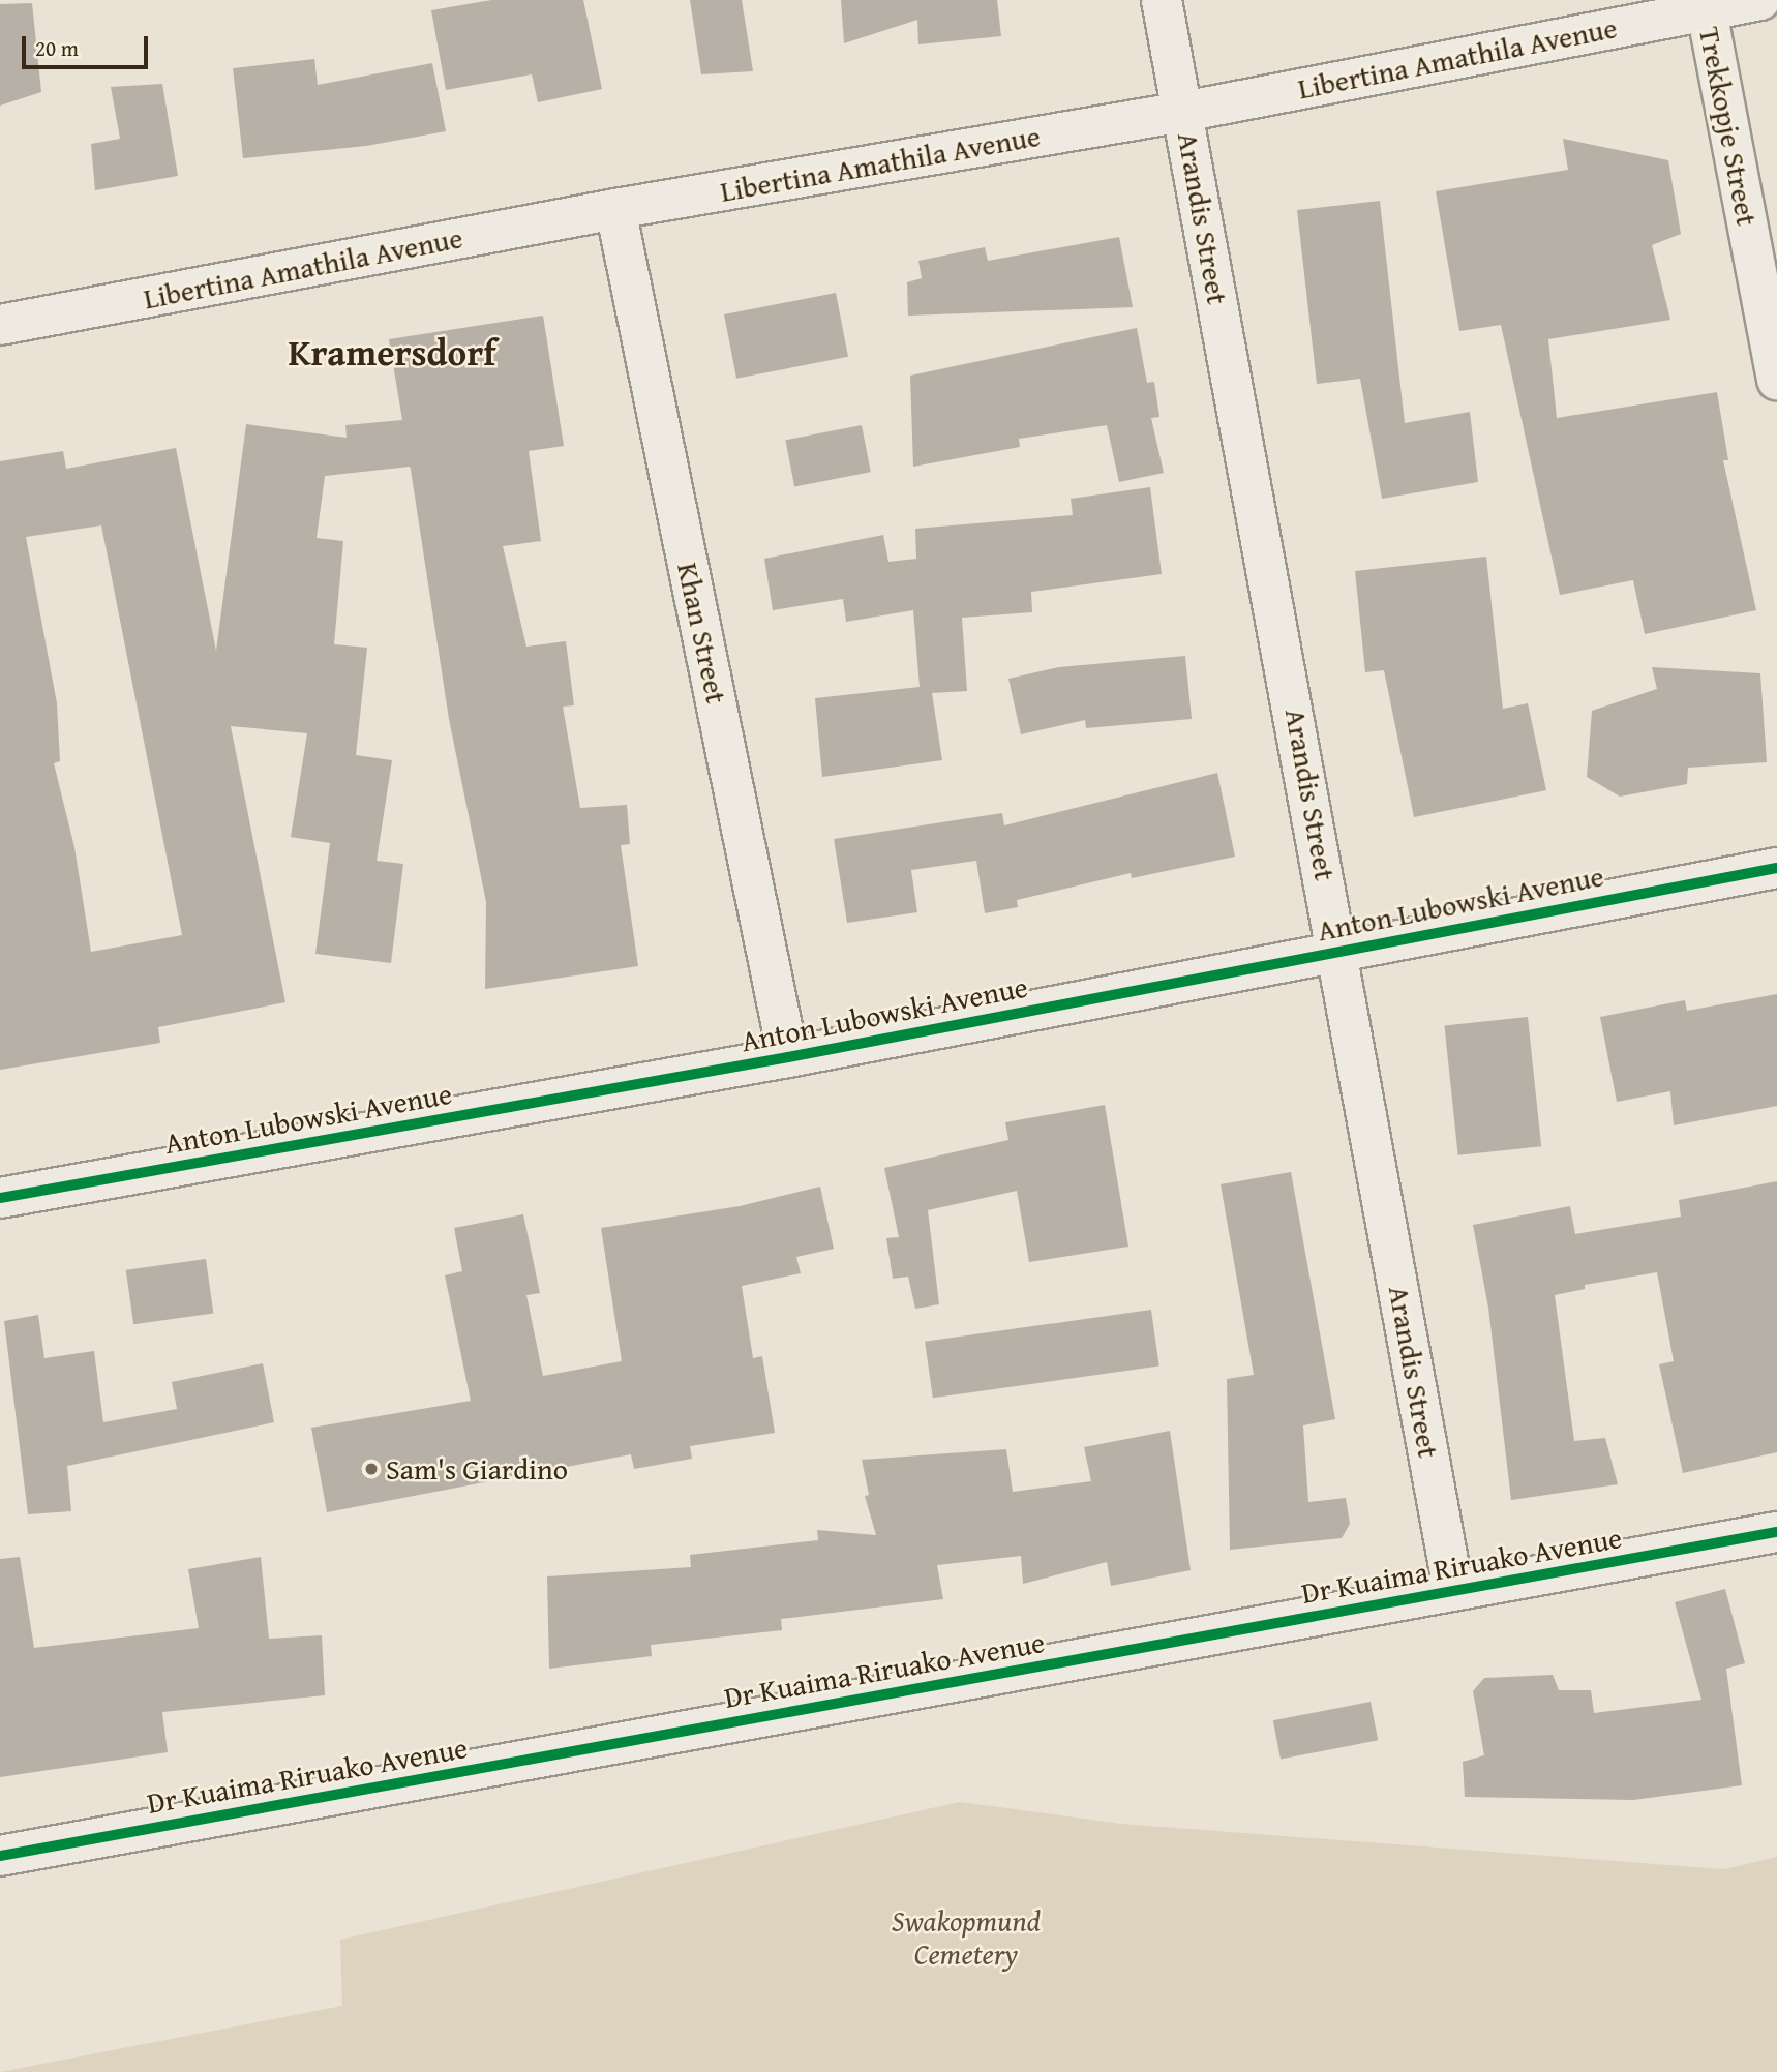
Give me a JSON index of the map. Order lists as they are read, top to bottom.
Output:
{
  "streets": {
    "street": [
      "Libertina Amathila Avenue",
      "Trekkopje Street",
      "Arandis Street",
      "Khan Street",
      "Anton Lubowski Avenue",
      "Dr Kuaima Riruako Avenue"
    ]
  },
  "crossings": [
    ["Libertina Amathila Avenue", "Trekkopje Street"],
    ["Libertina Amathila Avenue", "Arandis Street"],
    ["Libertina Amathila Avenue", "Khan Street"],
    ["Arandis Street", "Anton Lubowski Avenue"],
    ["Arandis Street", "Dr Kuaima Riruako Avenue"],
    ["Khan Street", "Anton Lubowski Avenue"]
  ],
  "districts": ["Kramersdorf"],
  "parks": ["Swakopmund Cemetery"],
  "places": ["Sam's Giardino"],
  "scale_bar": "20 m"
}
